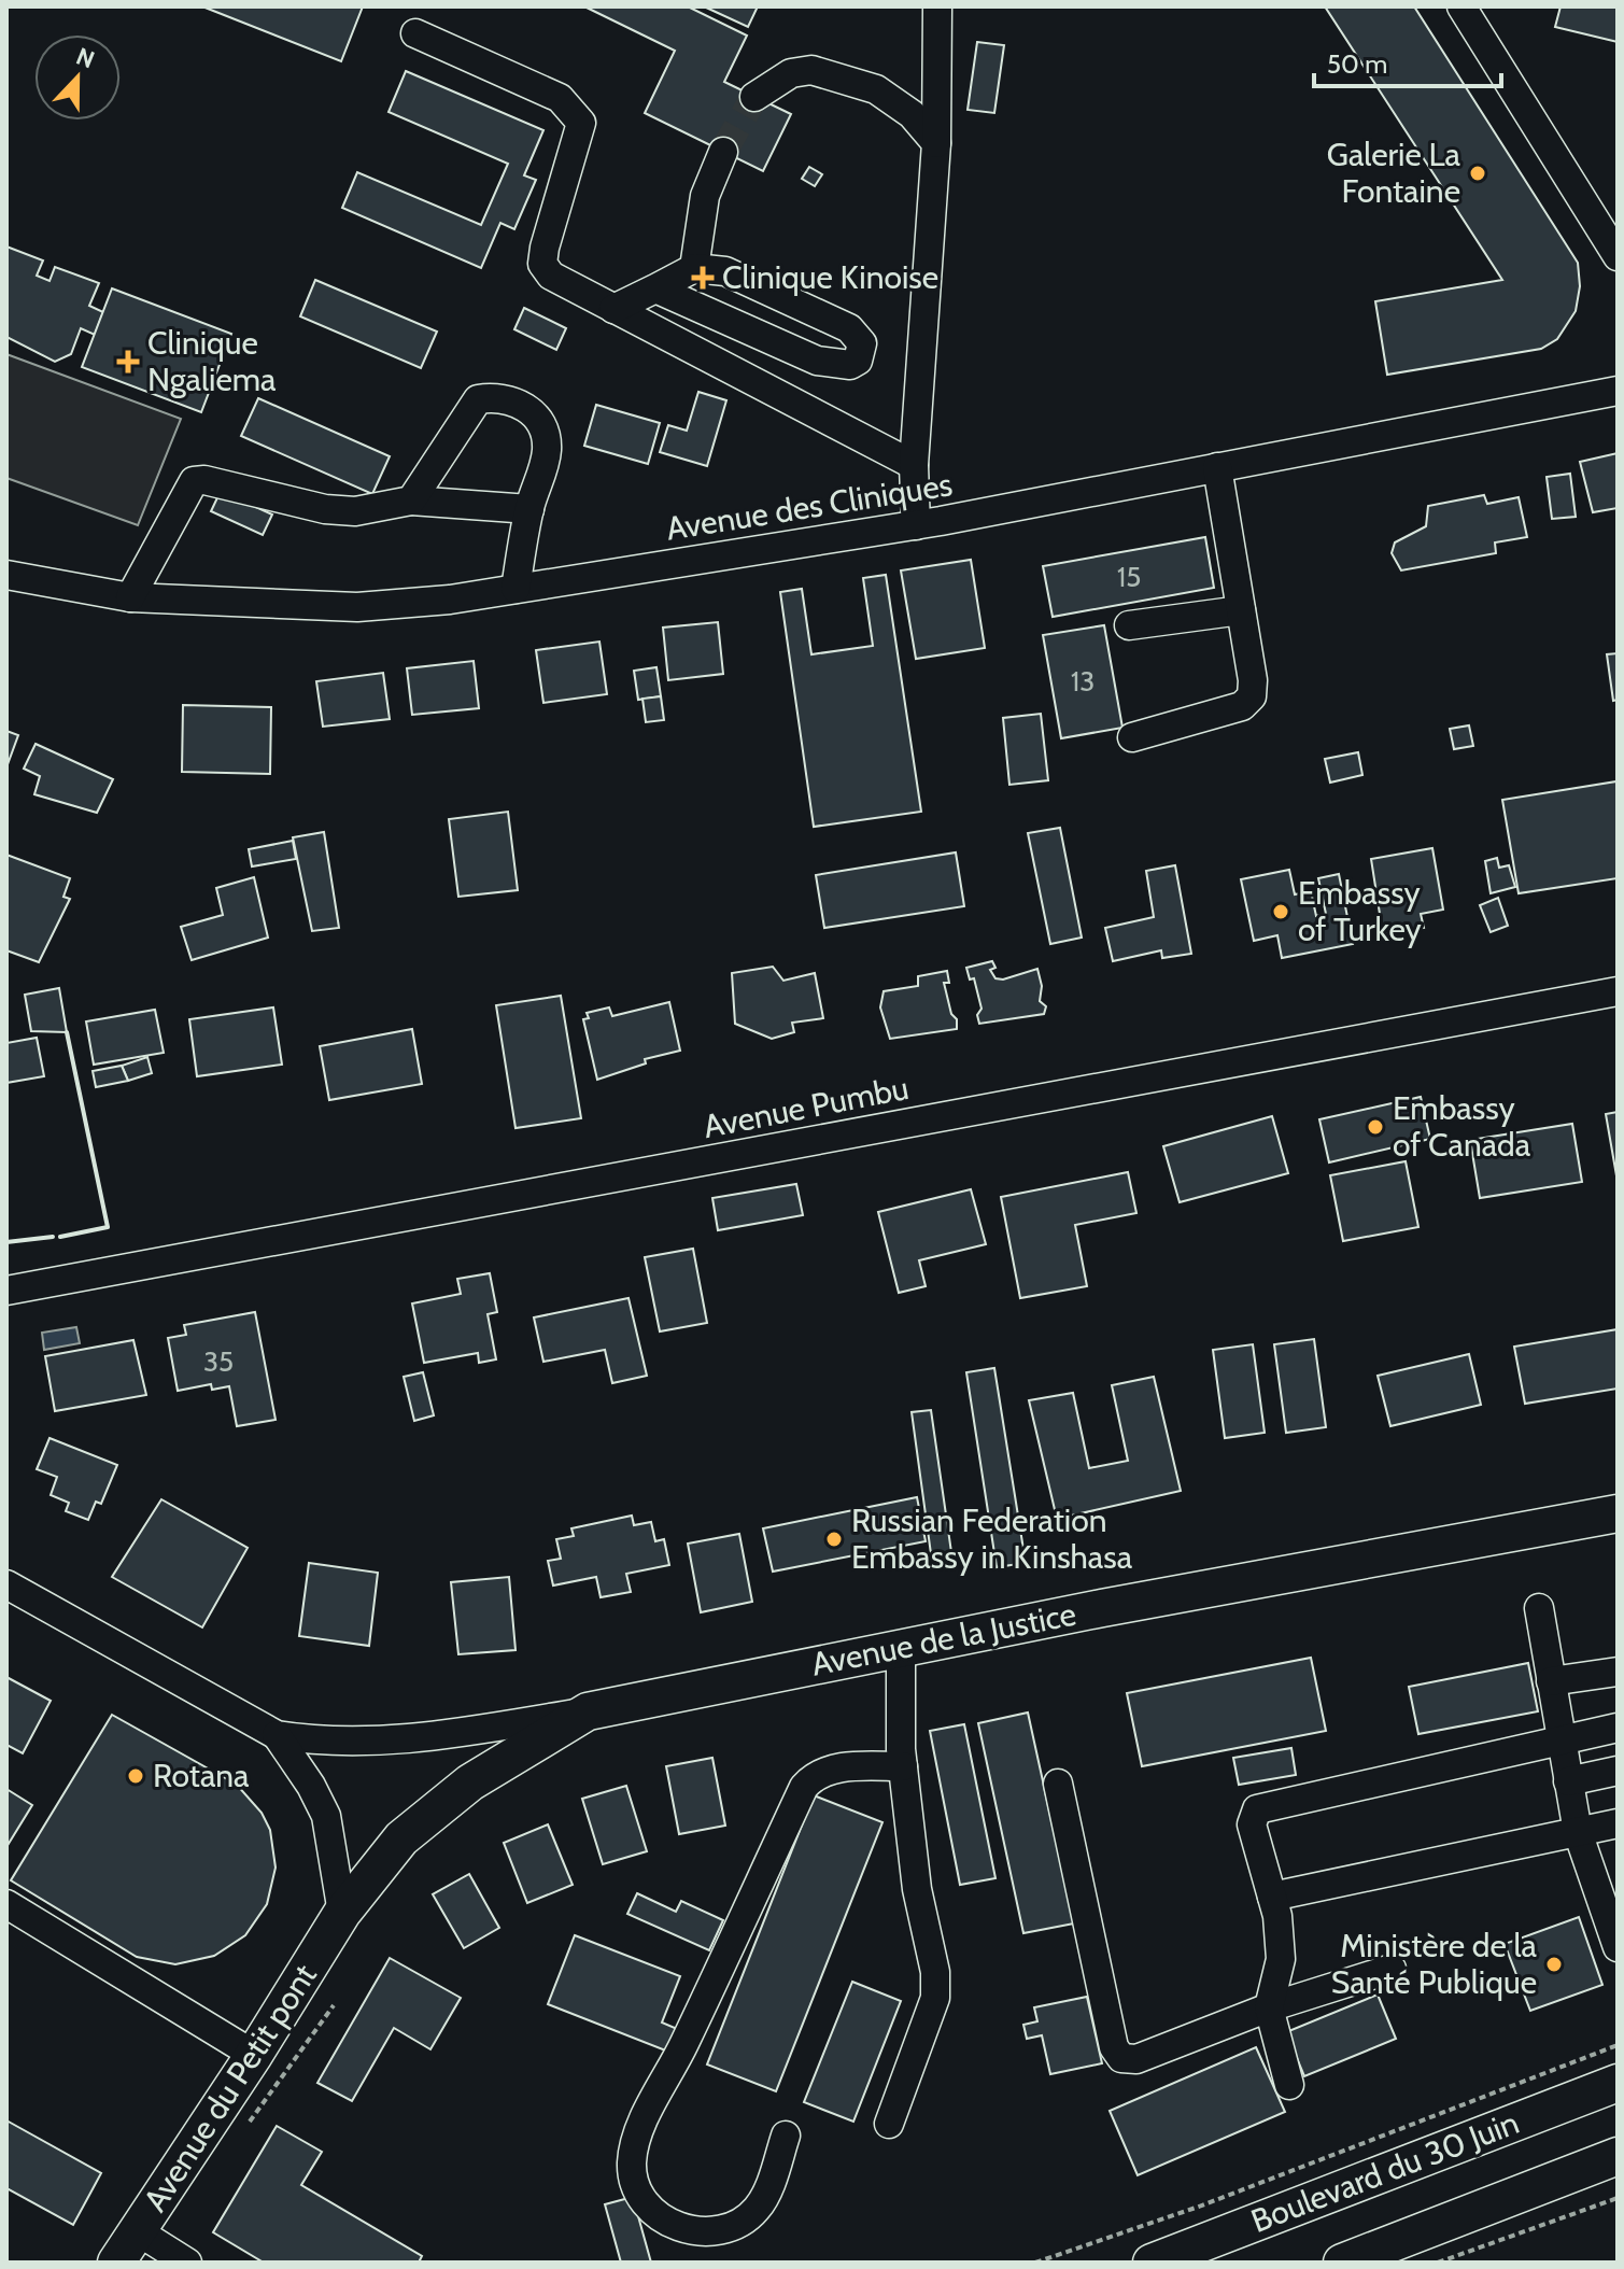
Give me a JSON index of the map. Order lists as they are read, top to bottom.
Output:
{
  "streets": {
    "main road": ["Avenue de la Justice", "Avenue du Petit pont", "Boulevard du 30 Juin"],
    "street": ["Avenue des Cliniques", "Avenue Pumbu"]
  },
  "crossings": [
    ["Avenue de la Justice", "Avenue du Petit pont"]
  ],
  "places": {
    "other": [
      "Galerie La Fontaine",
      "Embassy of Turkey",
      "Embassy of Canada",
      "Russian Federation Embassy in Kinshasa",
      "Rotana",
      "Ministère de la Santé Publique"
    ],
    "health": ["Clinique Kinoise", "Clinique Ngaliema"]
  },
  "house_numbers": ["15", "13", "35"],
  "scale_bar": "50 m",
  "north": "top"
}
